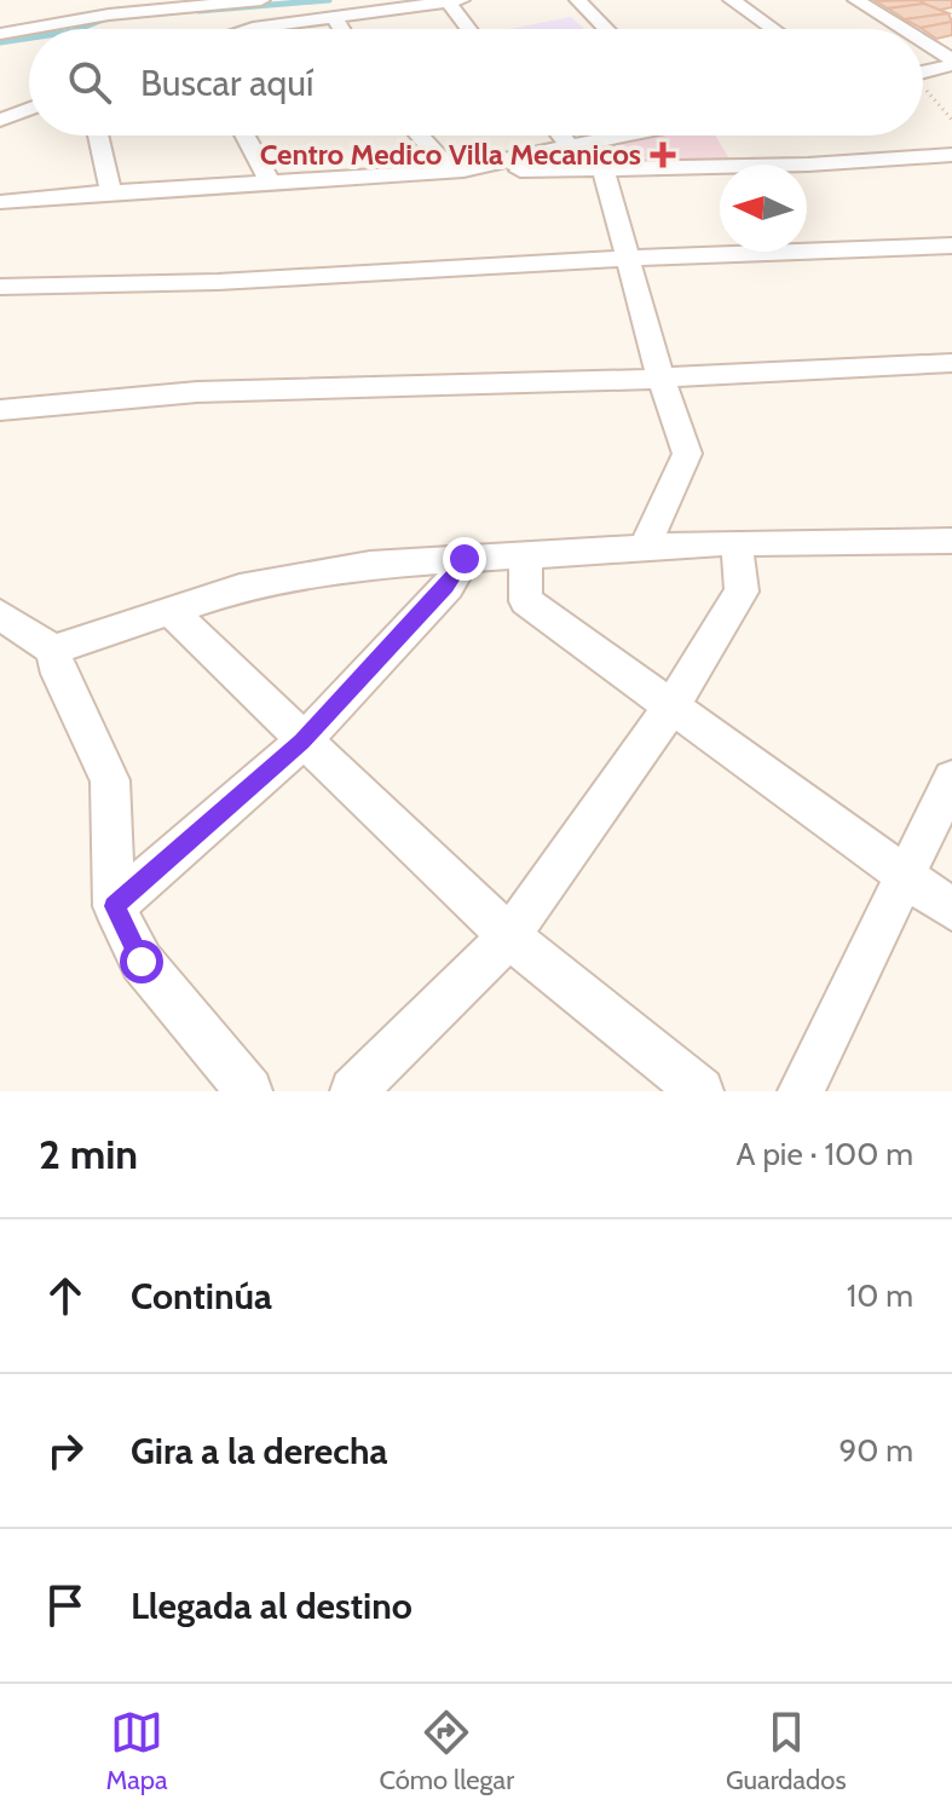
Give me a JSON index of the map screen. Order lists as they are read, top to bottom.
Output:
{
  "places": {
    "health": ["Centro Medico Villa Mecanicos"]
  },
  "north": "left",
  "page": {
    "search": "Buscar aquí",
    "heading": ["2 min", "A pie · 100 m"],
    "list": [
      ["Continúa", "10 m"],
      ["Gira a la derecha", "90 m"],
      "Llegada al destino"
    ],
    "nav": ["Mapa", "Cómo llegar", "Guardados"]
  }
}
